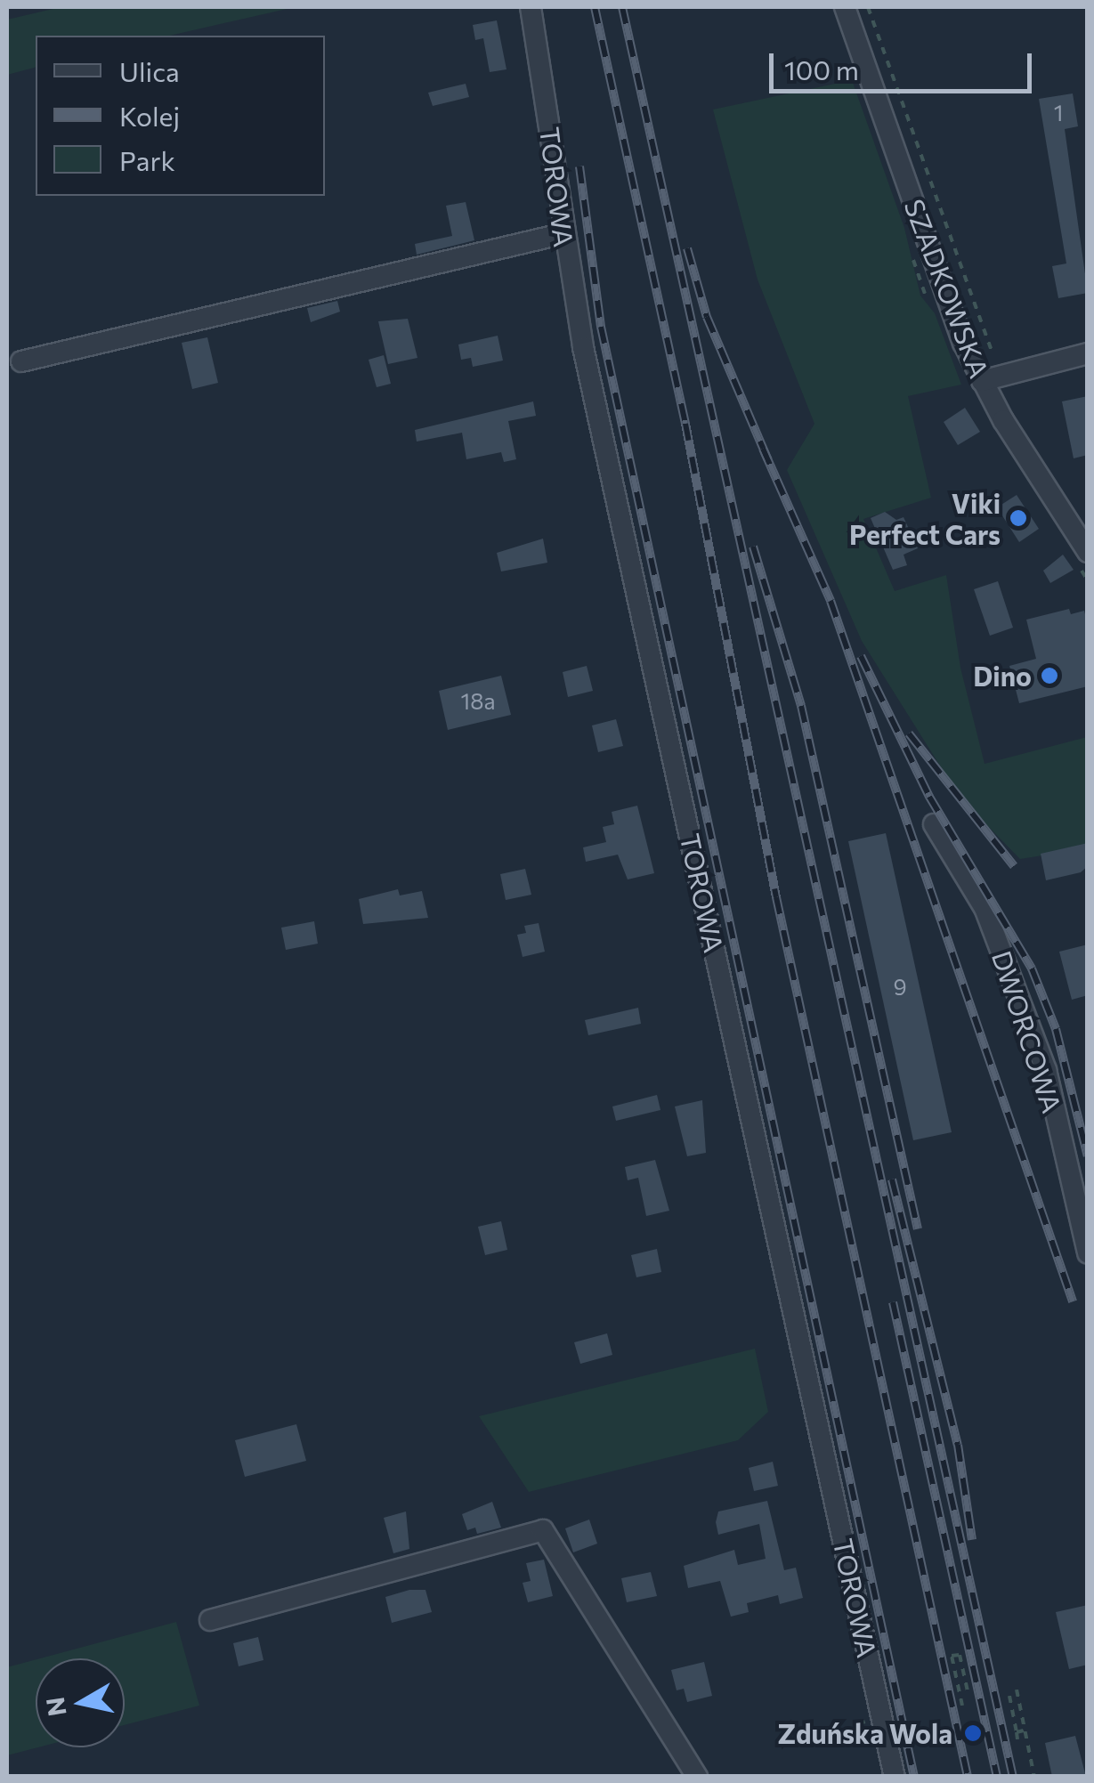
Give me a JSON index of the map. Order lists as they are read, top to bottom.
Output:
{
  "streets": {
    "street": ["TOROWA", "SZADKOWSKA", "DWORCOWA"]
  },
  "places": ["Viki Perfect Cars", "Dino", "Zduńska Wola"],
  "house_numbers": ["1", "18a", "9"],
  "legend": ["Ulica", "Kolej", "Park"],
  "scale_bar": "100 m",
  "north": "left"
}
